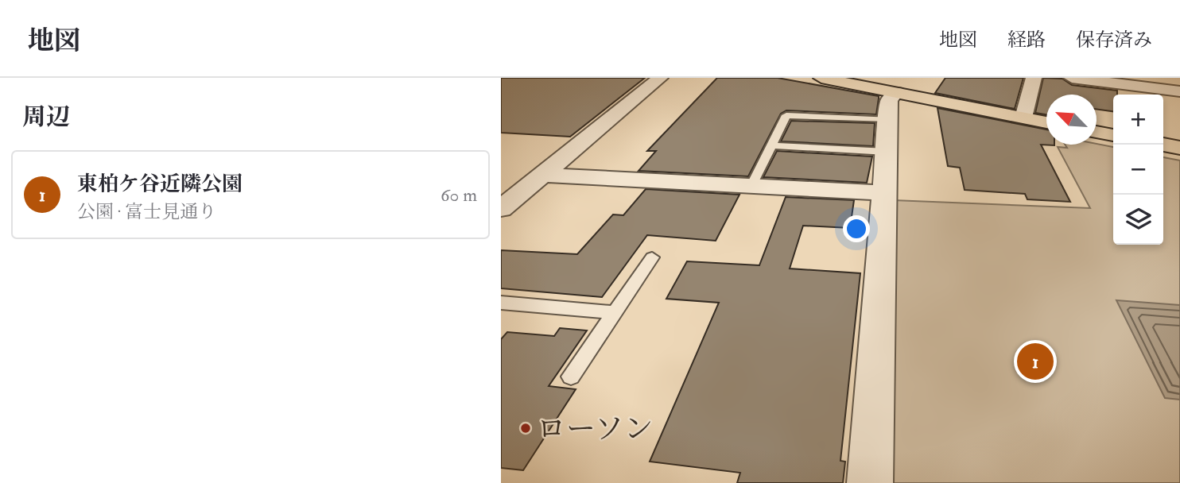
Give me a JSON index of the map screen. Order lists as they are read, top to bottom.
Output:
{
  "places": ["ローソン"],
  "north": "top left",
  "page": {
    "header": "地図",
    "nav": ["地図", "経路", "保存済み"],
    "heading": "周辺",
    "map_buttons": ["+", "−"],
    "list": [
      {
        "mark": "1",
        "name": "東柏ケ谷近隣公園",
        "note": "公園 · 富士見通り",
        "value": "60 m"
      }
    ],
    "pins": "1"
  }
}
